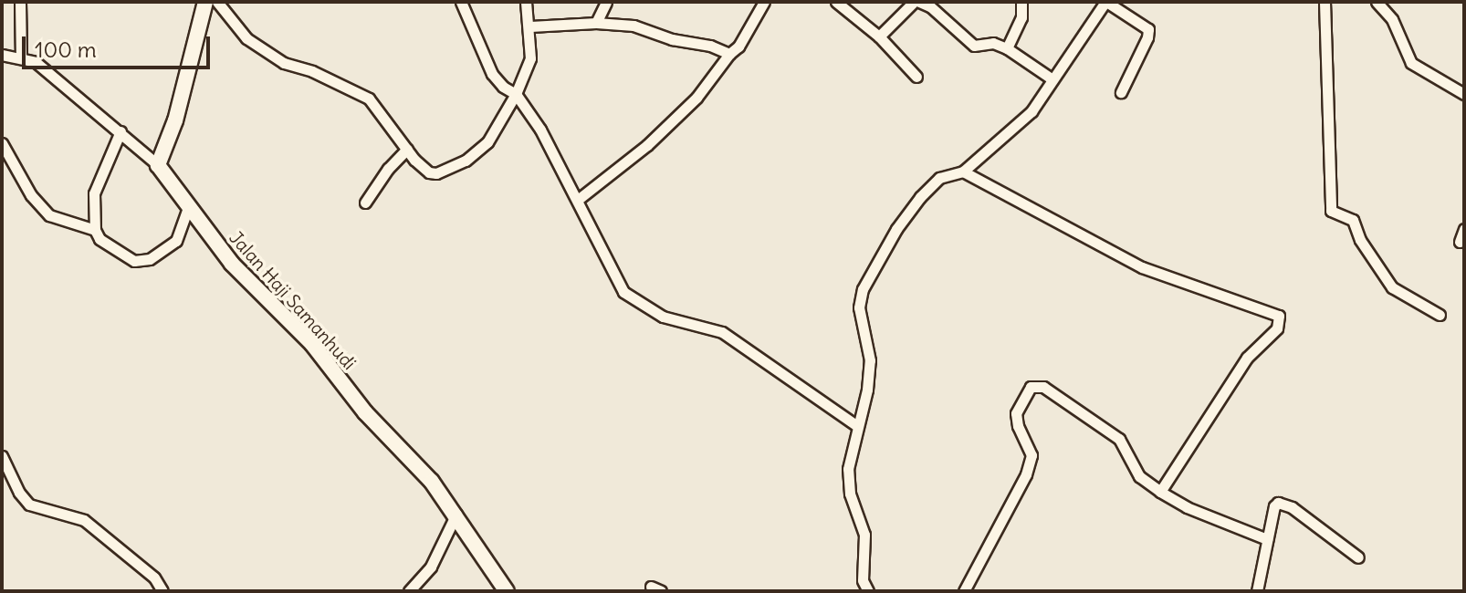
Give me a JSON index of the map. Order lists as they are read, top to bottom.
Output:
{
  "streets": {
    "street": ["Jalan Haji Samanhudi"]
  },
  "scale_bar": "100 m"
}
